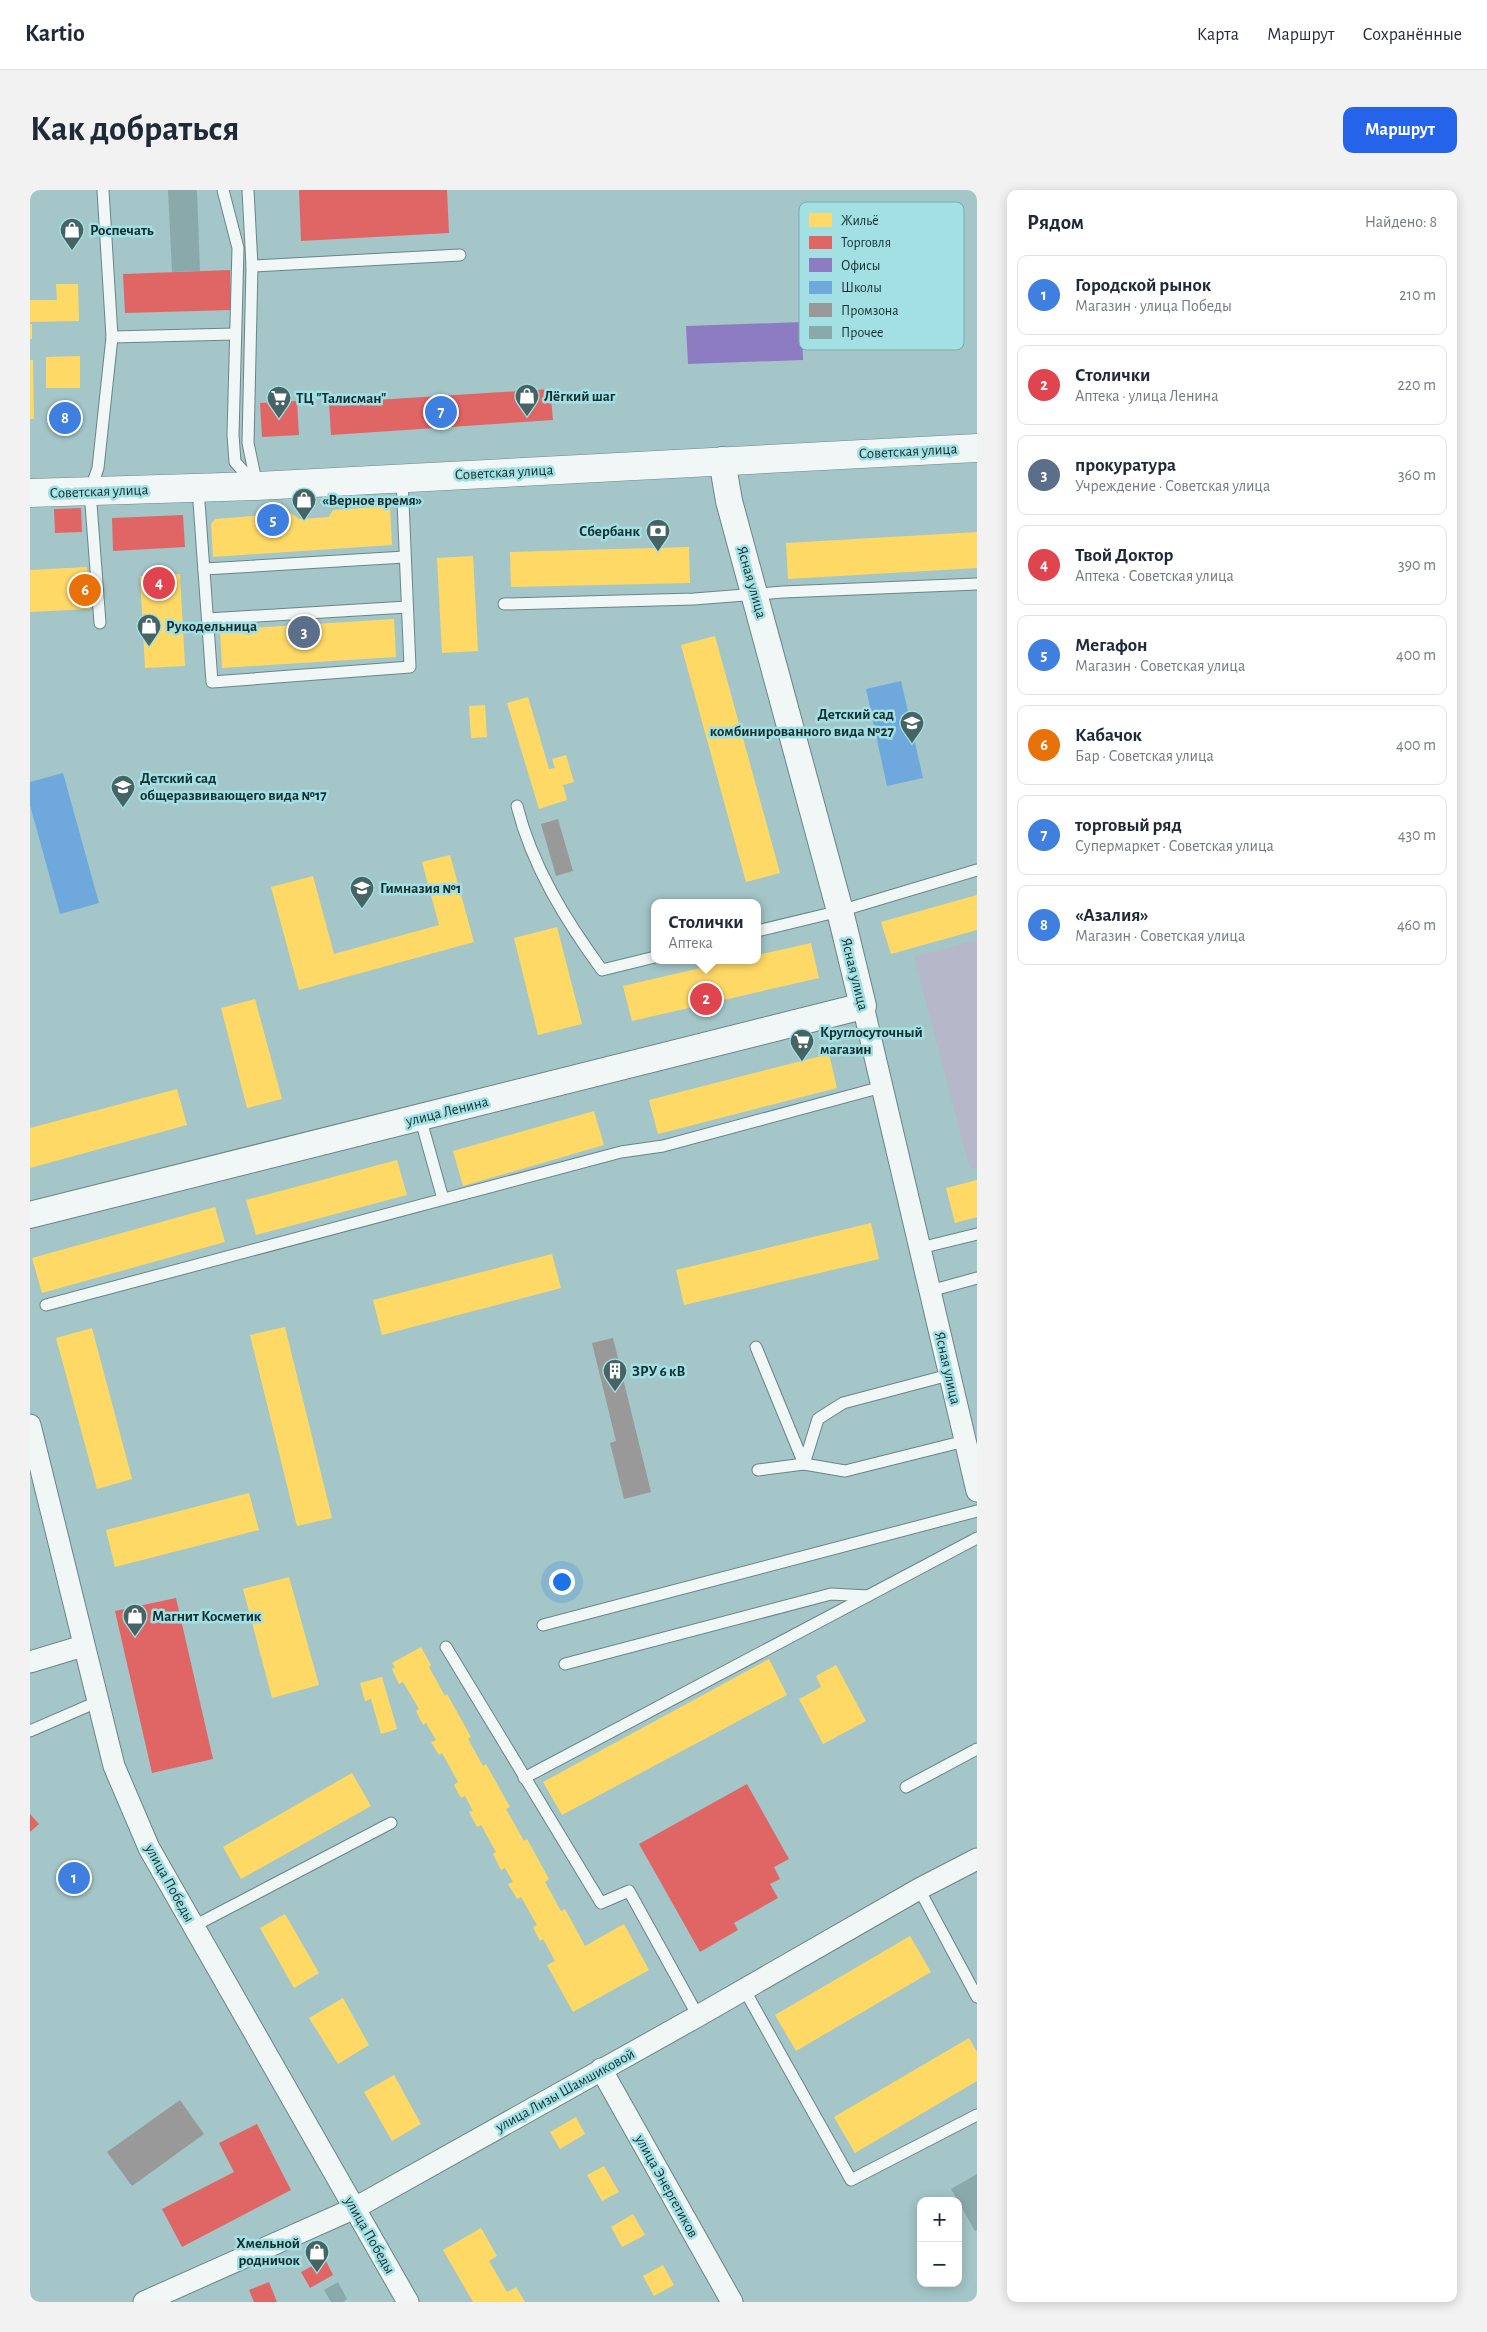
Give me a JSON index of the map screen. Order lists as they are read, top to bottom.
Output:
{
  "streets": {
    "main road": ["Советская улица"],
    "street": [
      "Ясная улица",
      "улица Ленина",
      "улица Победы",
      "улица Лизы Шамшиковой",
      "улица Энергетиков"
    ]
  },
  "crossings": [
    ["Советская улица", "Ясная улица"],
    ["Ясная улица", "улица Ленина"],
    ["улица Победы", "улица Лизы Шамшиковой"],
    ["улица Лизы Шамшиковой", "улица Энергетиков"]
  ],
  "places": {
    "shop": [
      "Роспечать",
      "Лёгкий шаг",
      "«Верное время»",
      "Рукодельница",
      "Магнит Косметик",
      "Хмельной родничок"
    ],
    "supermarket": ["ТЦ \"Талисман\"", "Круглосуточный магазин"],
    "bank": ["Сбербанк"],
    "school or university": ["Детский сад комбинированного вида №27", "Детский сад общеразвивающего вида №17", "Гимназия №1"],
    "building": ["ЗРУ 6 кВ"]
  },
  "legend": [
    "Жильё",
    "Торговля",
    "Офисы",
    "Школы",
    "Промзона",
    "Прочее"
  ],
  "page": {
    "header": "Kartio",
    "nav": ["Карта", "Маршрут", "Сохранённые"],
    "buttons": "Маршрут",
    "title": "Как добраться",
    "heading": ["Рядом", "Найдено: 8"],
    "list": [
      {
        "mark": "1",
        "name": "Городской рынок",
        "note": "Магазин · улица Победы",
        "value": "210 m"
      },
      {
        "mark": "2",
        "name": "Столички",
        "note": "Аптека · улица Ленина",
        "value": "220 m"
      },
      {
        "mark": "3",
        "name": "прокуратура",
        "note": "Учреждение · Советская улица",
        "value": "360 m"
      },
      {
        "mark": "4",
        "name": "Твой Доктор",
        "note": "Аптека · Советская улица",
        "value": "390 m"
      },
      {
        "mark": "5",
        "name": "Мегафон",
        "note": "Магазин · Советская улица",
        "value": "400 m"
      },
      {
        "mark": "6",
        "name": "Кабачок",
        "note": "Бар · Советская улица",
        "value": "400 m"
      },
      {
        "mark": "7",
        "name": "торговый ряд",
        "note": "Супермаркет · Советская улица",
        "value": "430 m"
      },
      {
        "mark": "8",
        "name": "«Азалия»",
        "note": "Магазин · Советская улица",
        "value": "460 m"
      }
    ],
    "pins": [
      "7",
      "8",
      "5",
      "4",
      "6",
      "3",
      "2",
      "1"
    ],
    "popup": ["Столички", "Аптека"],
    "map_buttons": ["+", "−"]
  }
}
